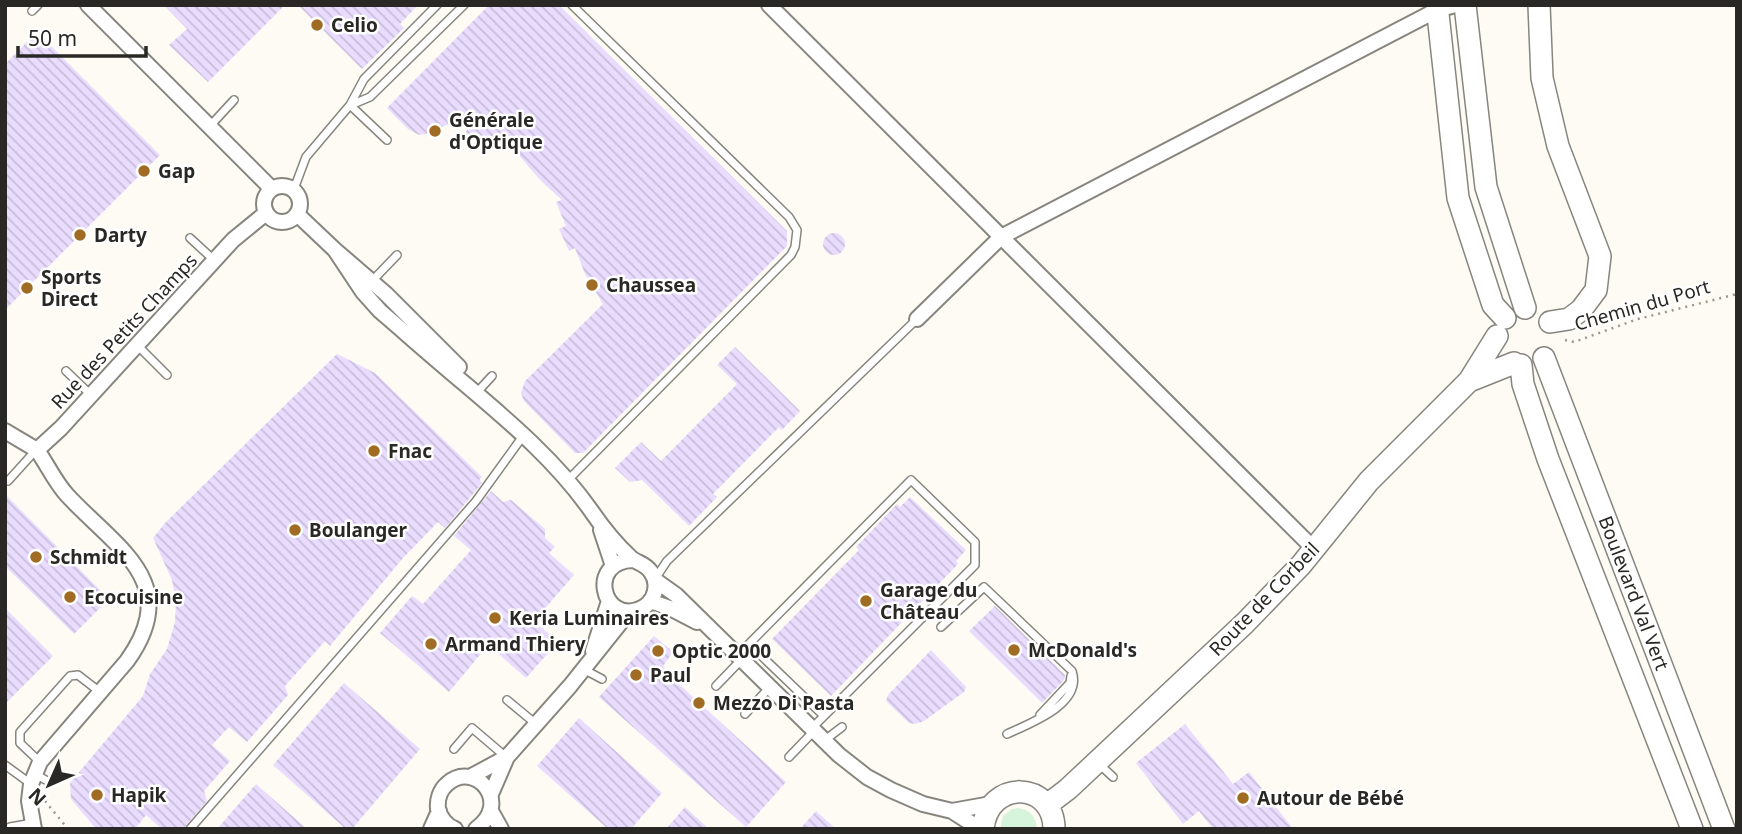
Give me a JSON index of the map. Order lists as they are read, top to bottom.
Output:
{
  "streets": {
    "street": ["Rue des Petits Champs", "Boulevard Val Vert", "Route de Corbeil"],
    "path": ["Chemin du Port"]
  },
  "crossings": [
    ["Chemin du Port", "Boulevard Val Vert"],
    ["Chemin du Port", "Route de Corbeil"],
    ["Boulevard Val Vert", "Route de Corbeil"]
  ],
  "places": [
    "Celio",
    "Générale d'Optique",
    "Gap",
    "Darty",
    "Chaussea",
    "Sports Direct",
    "Fnac",
    "Boulanger",
    "Schmidt",
    "Ecocuisine",
    "Garage du Château",
    "Keria Luminaires",
    "Armand Thiery",
    "McDonald's",
    "Optic 2000",
    "Paul",
    "Mezzo Di Pasta",
    "Hapik",
    "Autour de Bébé"
  ],
  "scale_bar": "50 m",
  "north": "bottom left"
}
